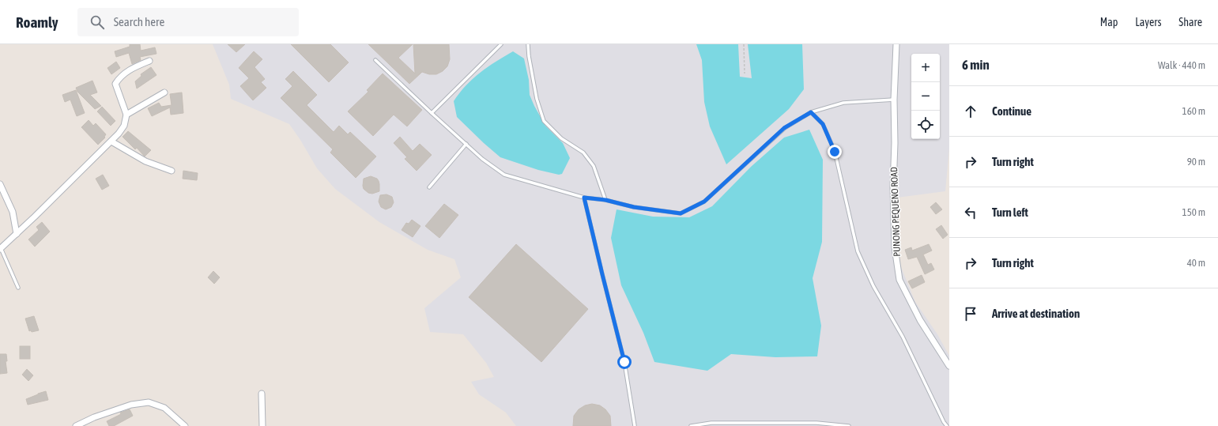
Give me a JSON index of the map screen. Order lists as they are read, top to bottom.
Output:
{
  "streets": {
    "street": ["PUNONG PEQUENO ROAD"]
  },
  "page": {
    "header": "Roamly",
    "search": "Search here",
    "nav": ["Map", "Layers", "Share"],
    "heading": ["6 min", "Walk · 440 m"],
    "map_buttons": ["+", "−"],
    "list": [
      ["Continue", "160 m"],
      ["Turn right", "90 m"],
      ["Turn left", "150 m"],
      ["Turn right", "40 m"],
      "Arrive at destination"
    ]
  }
}
